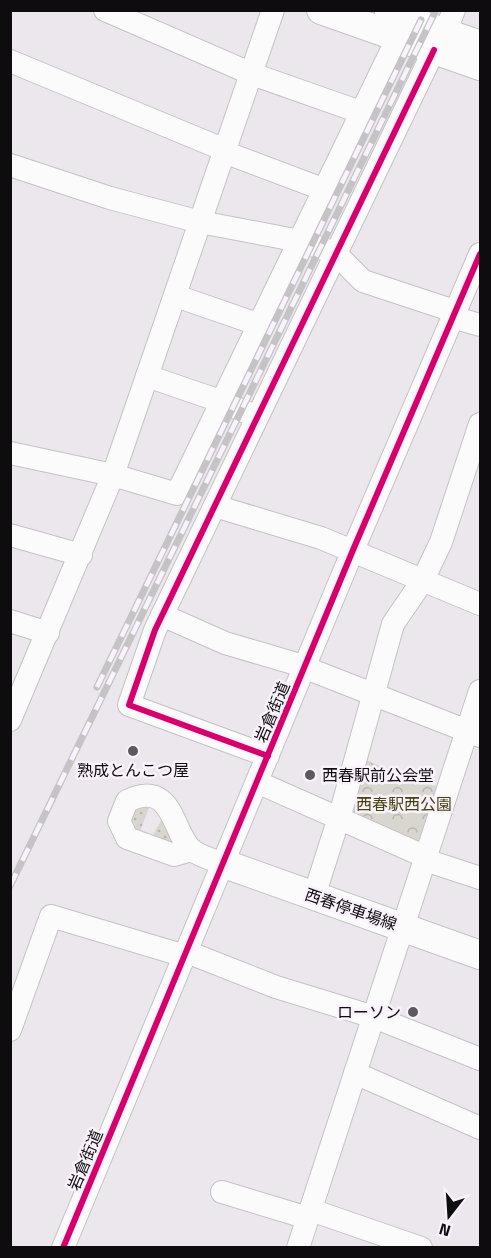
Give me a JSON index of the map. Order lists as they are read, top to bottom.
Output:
{
  "streets": {
    "main road": ["西春停車場線"],
    "street": ["岩倉街道"]
  },
  "crossings": [
    ["岩倉街道", "西春停車場線"]
  ],
  "parks": ["西春駅西公園"],
  "places": ["熟成とんこつ屋", "西春駅前公会堂", "ローソン"],
  "north": "bottom"
}
